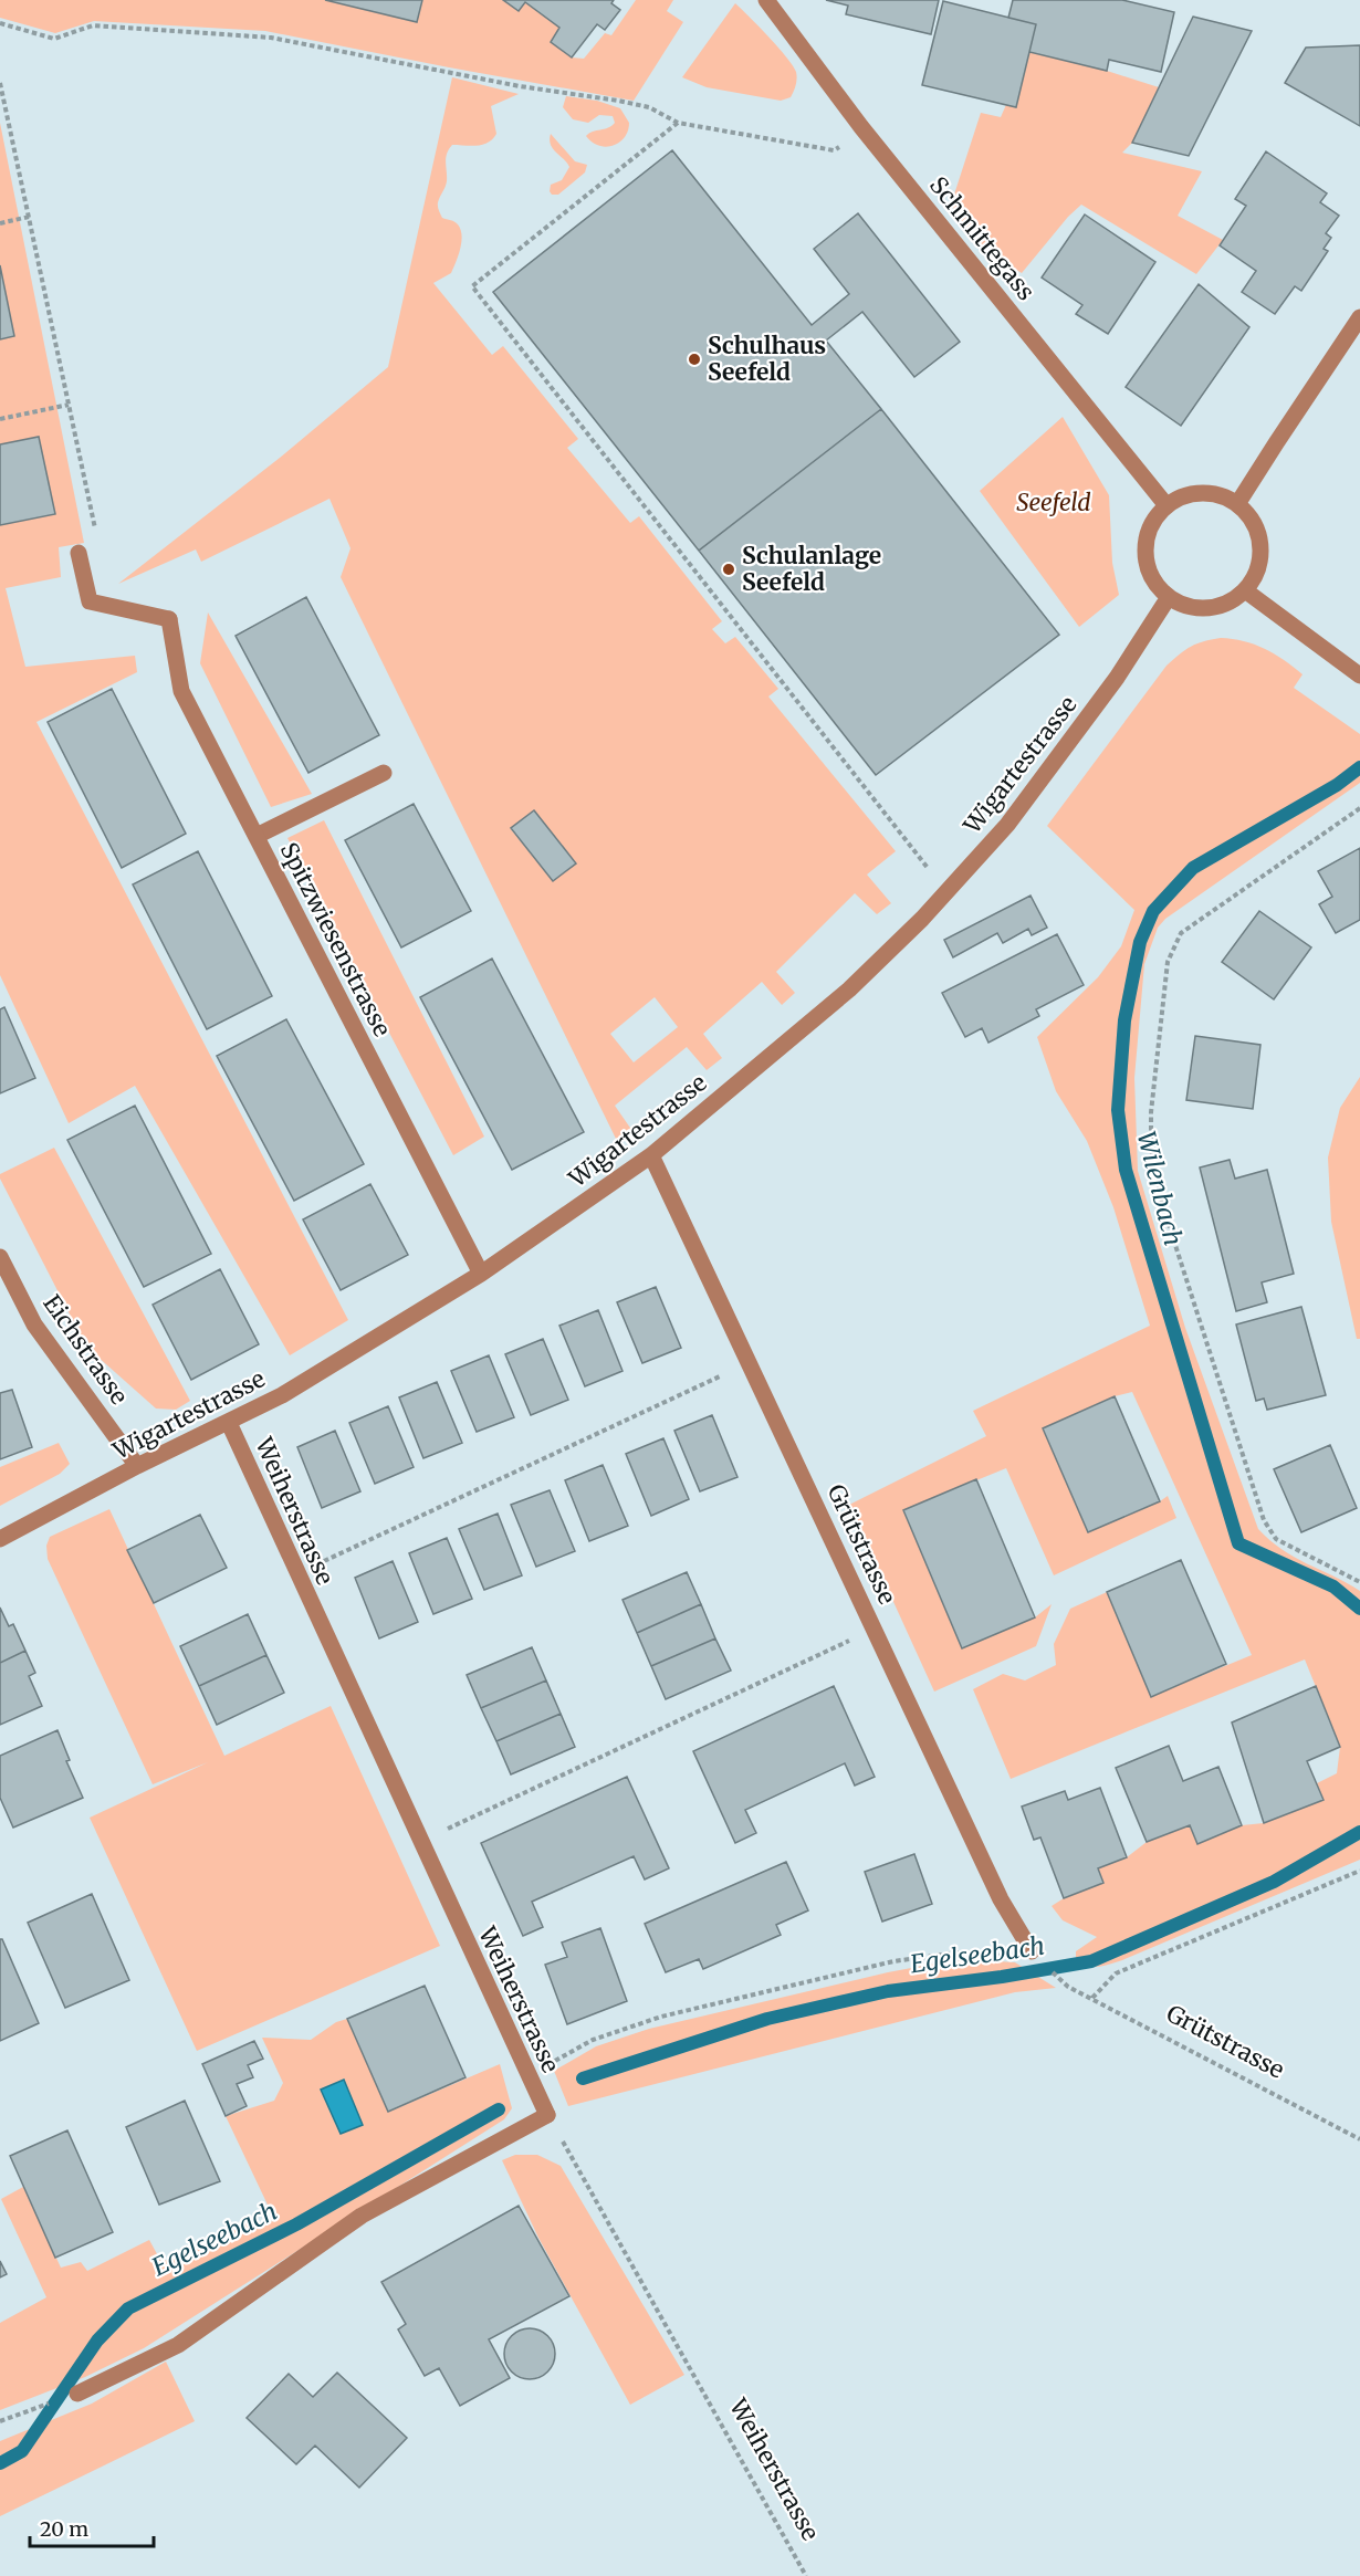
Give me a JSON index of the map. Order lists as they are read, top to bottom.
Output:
{
  "streets": {
    "street": [
      "Schmittegass",
      "Wigartestrasse",
      "Spitzwiesenstrasse",
      "Eichstrasse",
      "Weiherstrasse",
      "Grütstrasse"
    ]
  },
  "crossings": [
    ["Schmittegass", "Wigartestrasse"],
    ["Wigartestrasse", "Spitzwiesenstrasse"],
    ["Wigartestrasse", "Eichstrasse"],
    ["Wigartestrasse", "Weiherstrasse"],
    ["Wigartestrasse", "Grütstrasse"]
  ],
  "water": ["Wilenbach", "Egelseebach"],
  "parks": ["Seefeld"],
  "places": ["Schulhaus Seefeld", "Schulanlage Seefeld"],
  "scale_bar": "20 m"
}
